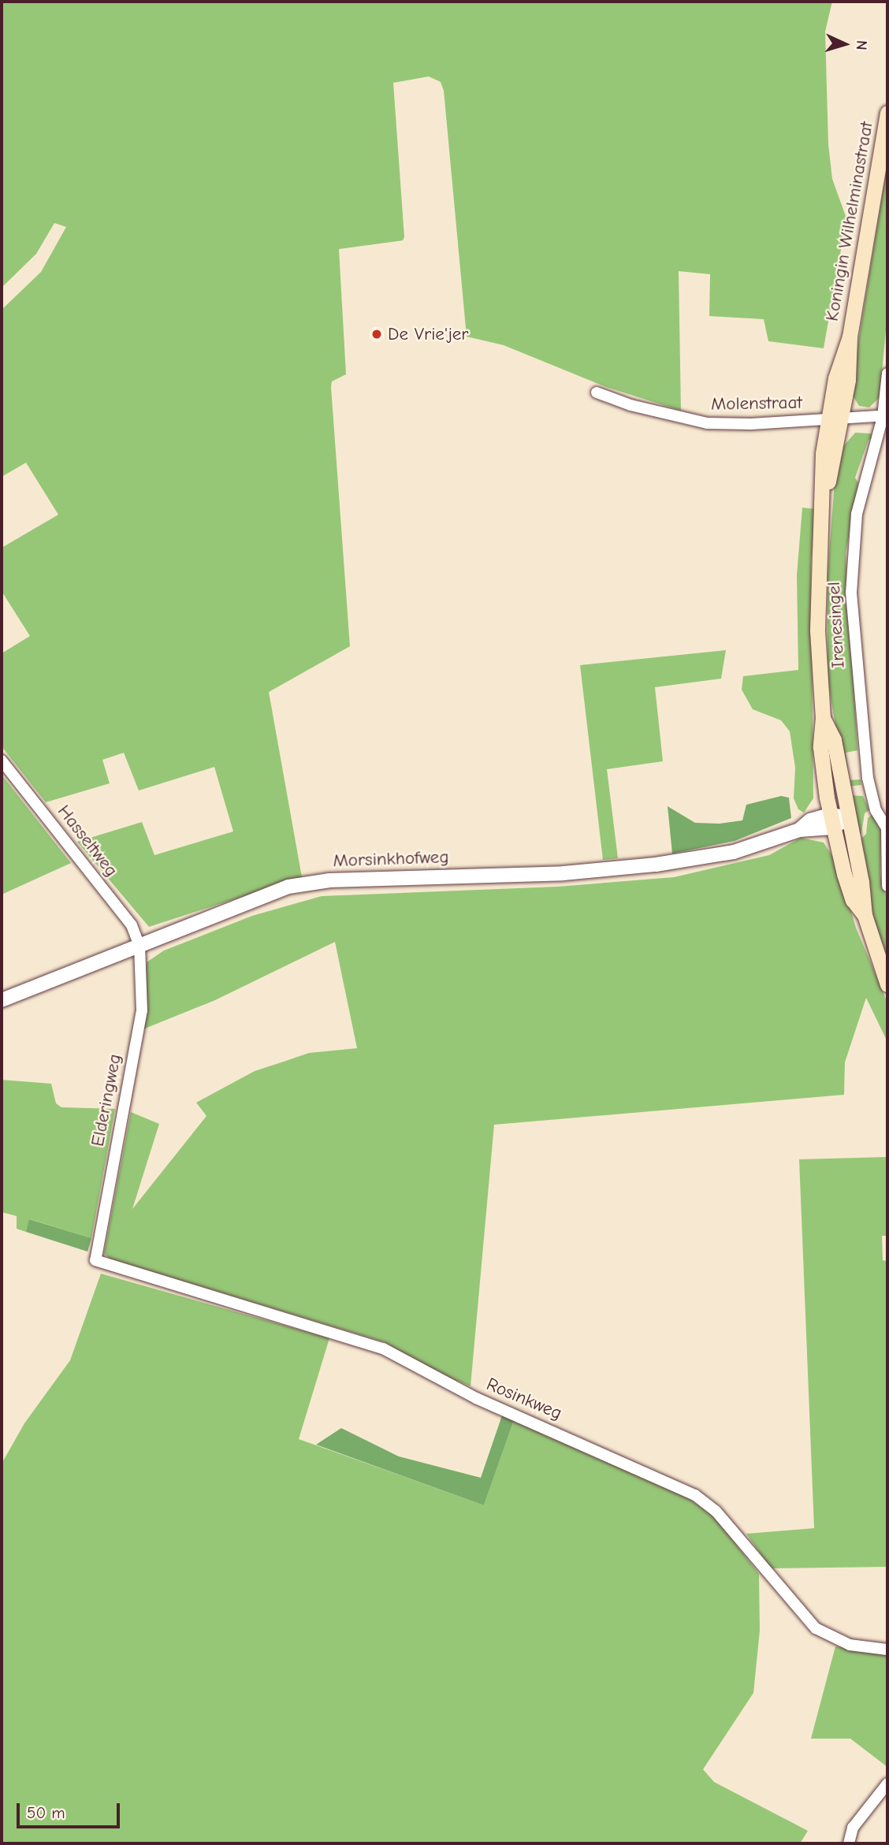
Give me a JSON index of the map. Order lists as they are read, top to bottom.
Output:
{
  "streets": {
    "main road": ["Koningin Wilhelminastraat"],
    "street": [
      "Molenstraat",
      "Irenesingel",
      "Hasseltweg",
      "Morsinkhofweg",
      "Elderingweg",
      "Rosinkweg"
    ]
  },
  "crossings": [
    ["Koningin Wilhelminastraat", "Molenstraat"],
    ["Koningin Wilhelminastraat", "Morsinkhofweg"],
    ["Molenstraat", "Irenesingel"],
    ["Hasseltweg", "Morsinkhofweg"],
    ["Hasseltweg", "Elderingweg"],
    ["Morsinkhofweg", "Elderingweg"],
    ["Elderingweg", "Rosinkweg"]
  ],
  "places": ["De Vrie'jer"],
  "scale_bar": "50 m",
  "north": "right"
}
